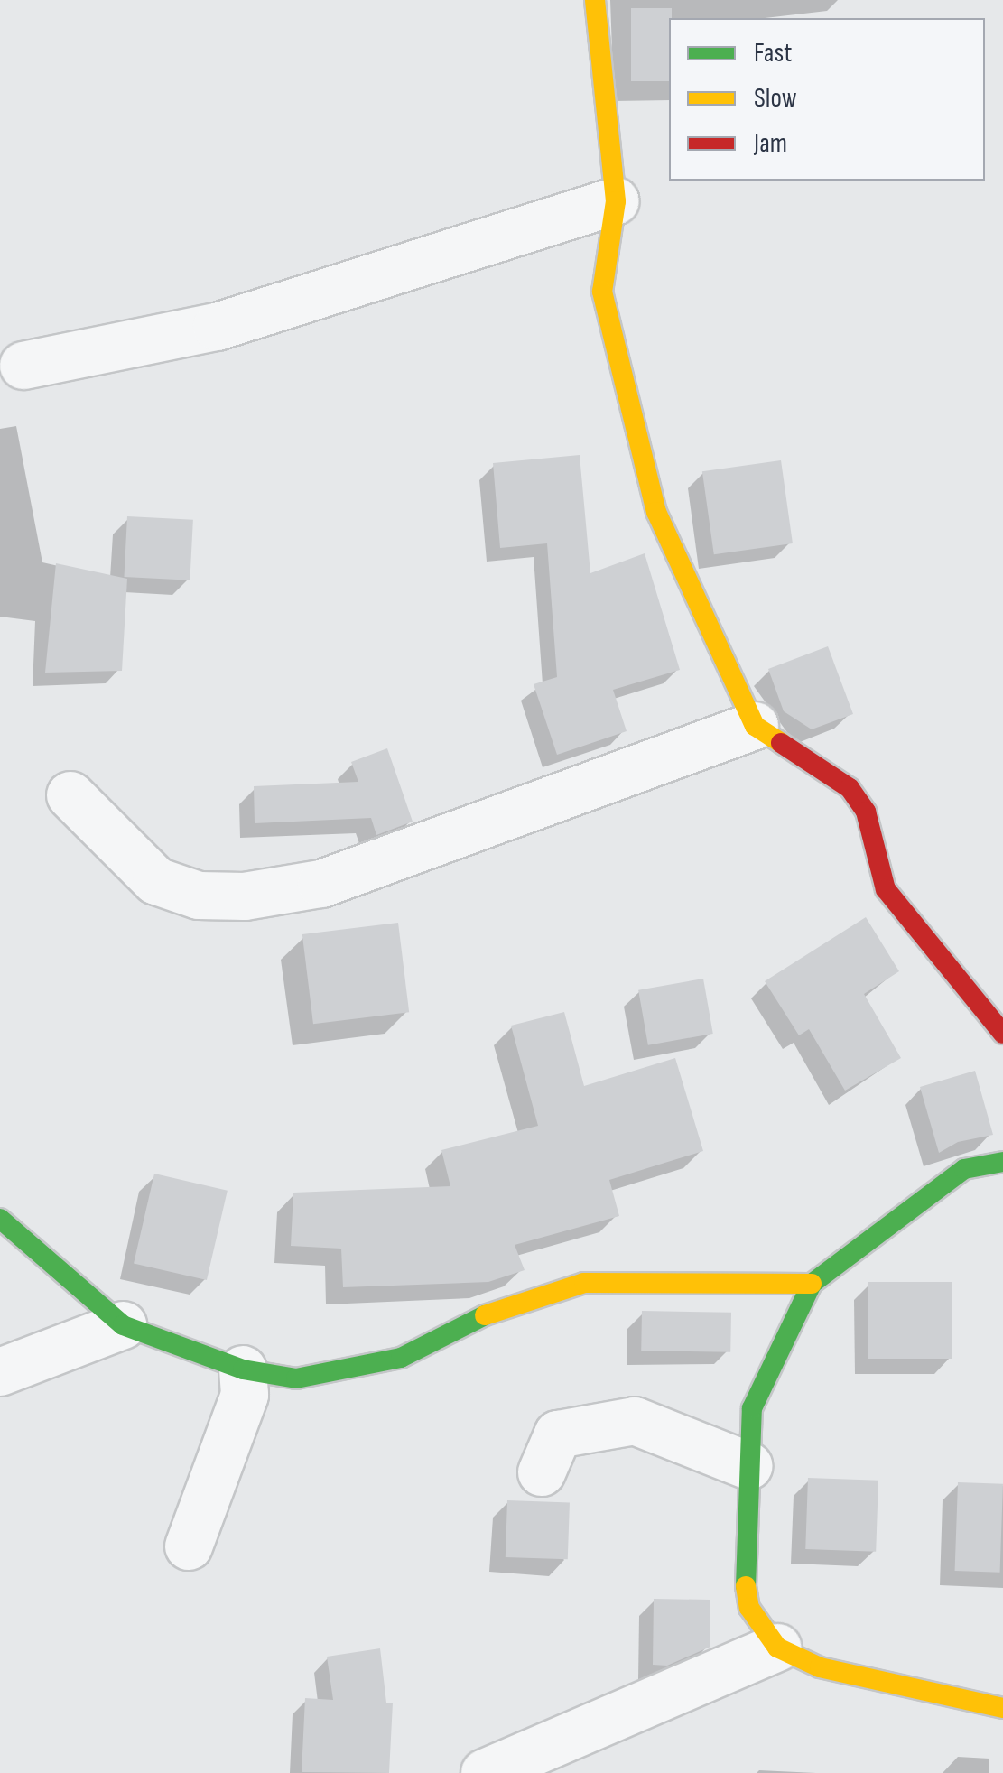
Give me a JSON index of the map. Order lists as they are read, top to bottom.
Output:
{
  "legend": ["Fast", "Slow", "Jam"]
}
